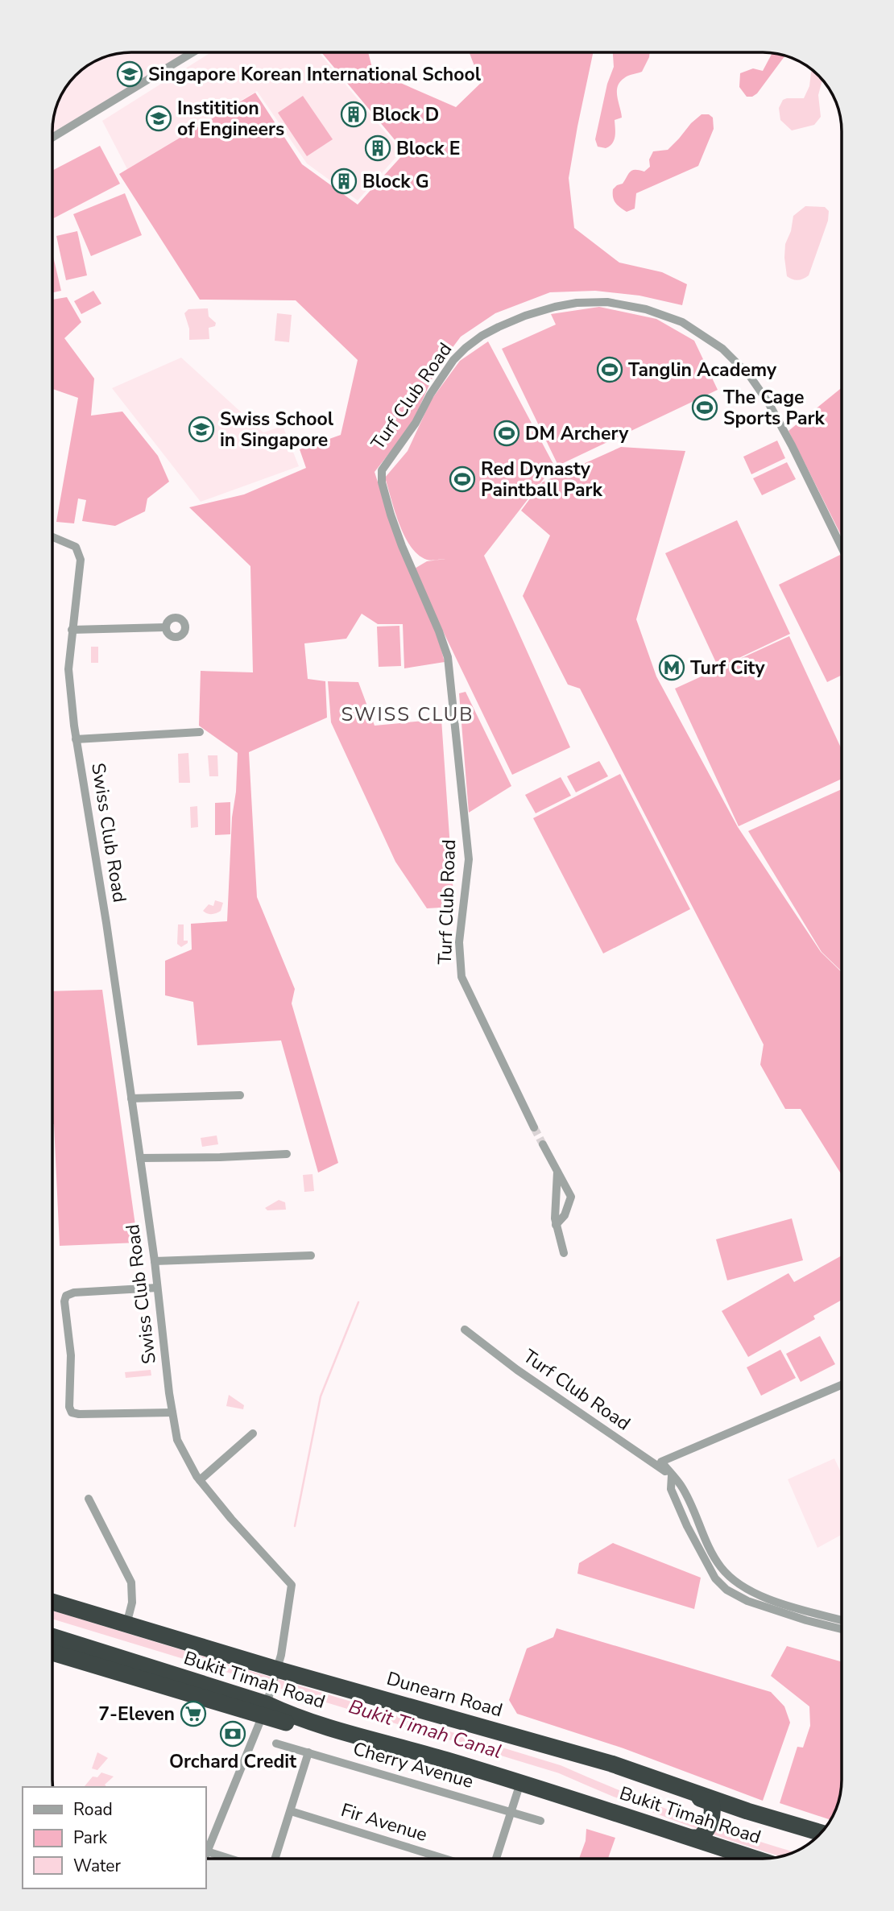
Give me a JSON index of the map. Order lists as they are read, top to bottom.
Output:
{
  "streets": {
    "highway": ["Bukit Timah Road", "Dunearn Road"],
    "street": [
      "Turf Club Road",
      "Swiss Club Road",
      "Cherry Avenue",
      "Fir Avenue"
    ]
  },
  "crossings": [
    ["Swiss Club Road", "Dunearn Road"]
  ],
  "districts": ["SWISS CLUB"],
  "water": ["Bukit Timah Canal"],
  "places": {
    "school or university": ["Singapore Korean International School", "Institition of Engineers", "Swiss School in Singapore"],
    "building": ["Block D", "Block E", "Block G"],
    "sports": [
      "Tanglin Academy",
      "The Cage Sports Park",
      "DM Archery",
      "Red Dynasty Paintball Park"
    ],
    "metro station": ["Turf City"],
    "supermarket": ["7-Eleven"],
    "bank": ["Orchard Credit"]
  },
  "legend": ["Road", "Park", "Water"]
}
